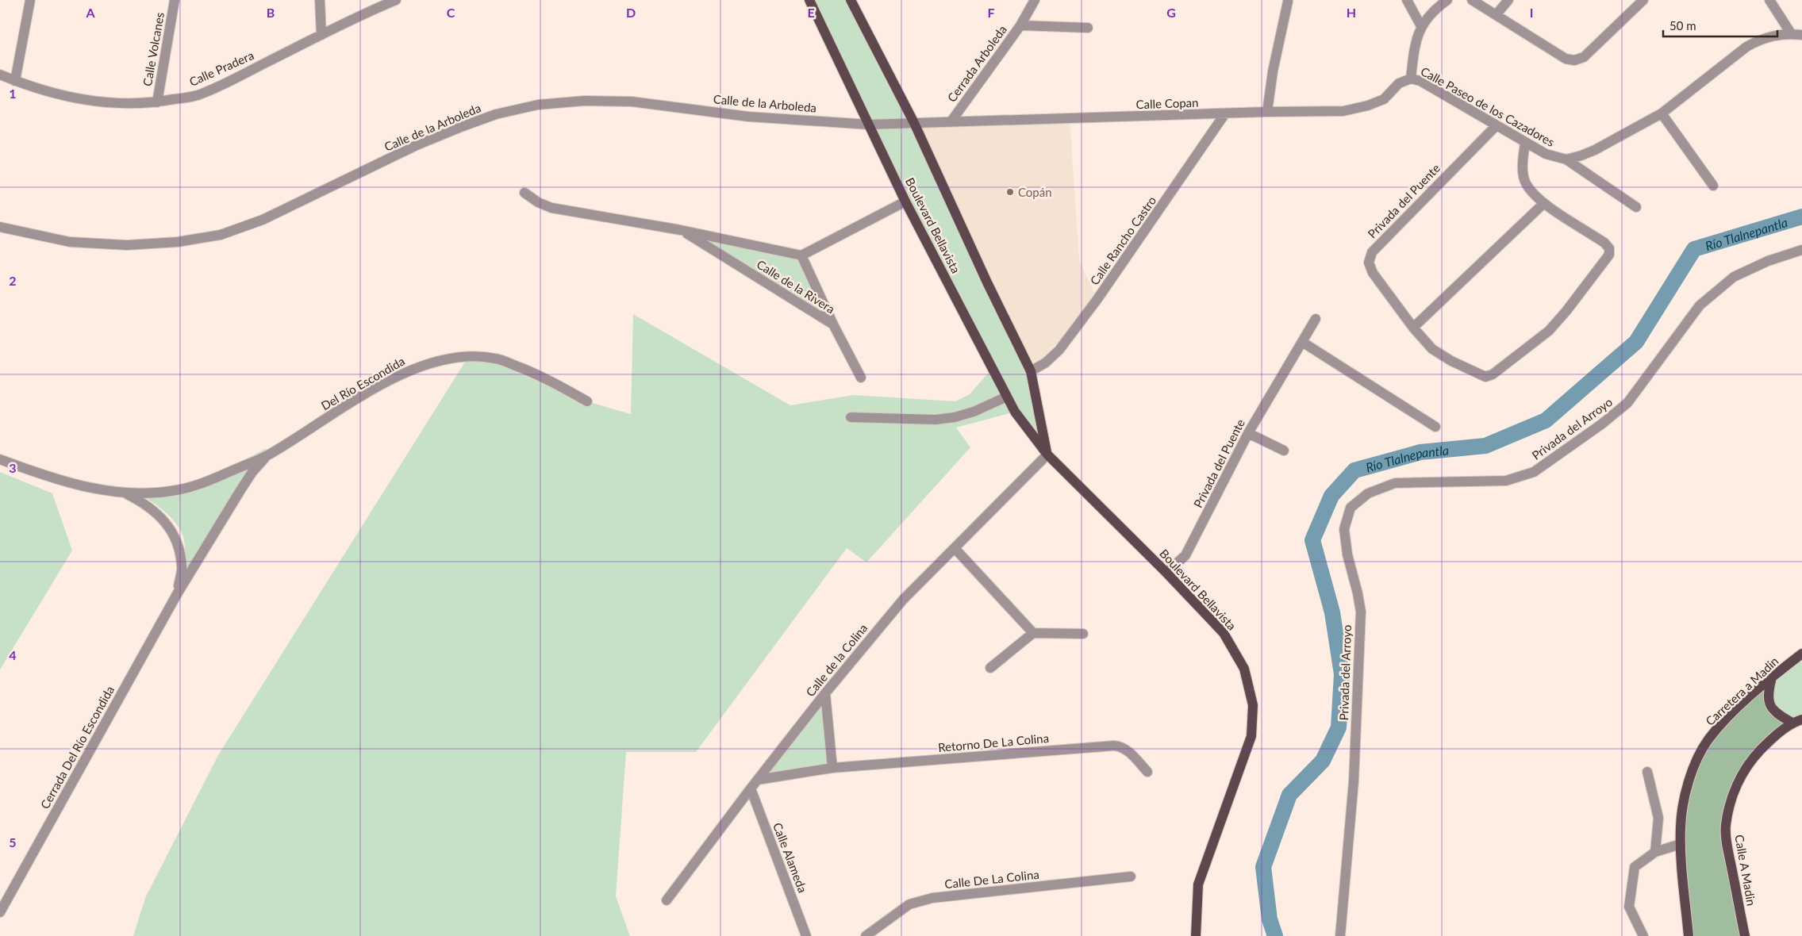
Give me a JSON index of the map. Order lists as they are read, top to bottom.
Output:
{
  "streets": {
    "main road": ["Boulevard Bellavista", "Carretera a Madin", "Calle A Madin"],
    "street": [
      "Calle Volcanes",
      "Cerrada Arboleda",
      "Calle Pradera",
      "Calle de la Arboleda",
      "Calle Copan",
      "Calle Paseo de los Cazadores",
      "Privada del Puente",
      "Calle Rancho Castro",
      "Calle de la Rivera",
      "Del Río Escondida",
      "Privada del Arroyo",
      "Calle de la Colina",
      "Retorno De La Colina",
      "Cerrada Del Río Escondida",
      "Calle Alameda",
      "Calle De La Colina"
    ]
  },
  "crossings": [
    ["Calle Volcanes", "Calle Pradera"],
    ["Cerrada Arboleda", "Calle Copan"],
    ["Calle de la Arboleda", "Calle Copan"],
    ["Calle de la Arboleda", "Boulevard Bellavista"],
    ["Calle Copan", "Calle Paseo de los Cazadores"],
    ["Calle Copan", "Boulevard Bellavista"],
    ["Calle Copan", "Calle Rancho Castro"],
    ["Calle Paseo de los Cazadores", "Privada del Puente"],
    ["Privada del Puente", "Boulevard Bellavista"],
    ["Boulevard Bellavista", "Calle Rancho Castro"],
    ["Boulevard Bellavista", "Calle de la Colina"],
    ["Del Río Escondida", "Cerrada Del Río Escondida"],
    ["Calle de la Colina", "Retorno De La Colina"],
    ["Calle de la Colina", "Calle Alameda"]
  ],
  "water": ["Río Tlalnepantla"],
  "places": ["Copán"],
  "scale_bar": "50 m",
  "grid": {
    "columns": [
      "A",
      "B",
      "C",
      "D",
      "E",
      "F",
      "G",
      "H",
      "I"
    ],
    "rows": [
      "1",
      "2",
      "3",
      "4",
      "5"
    ]
  }
}
